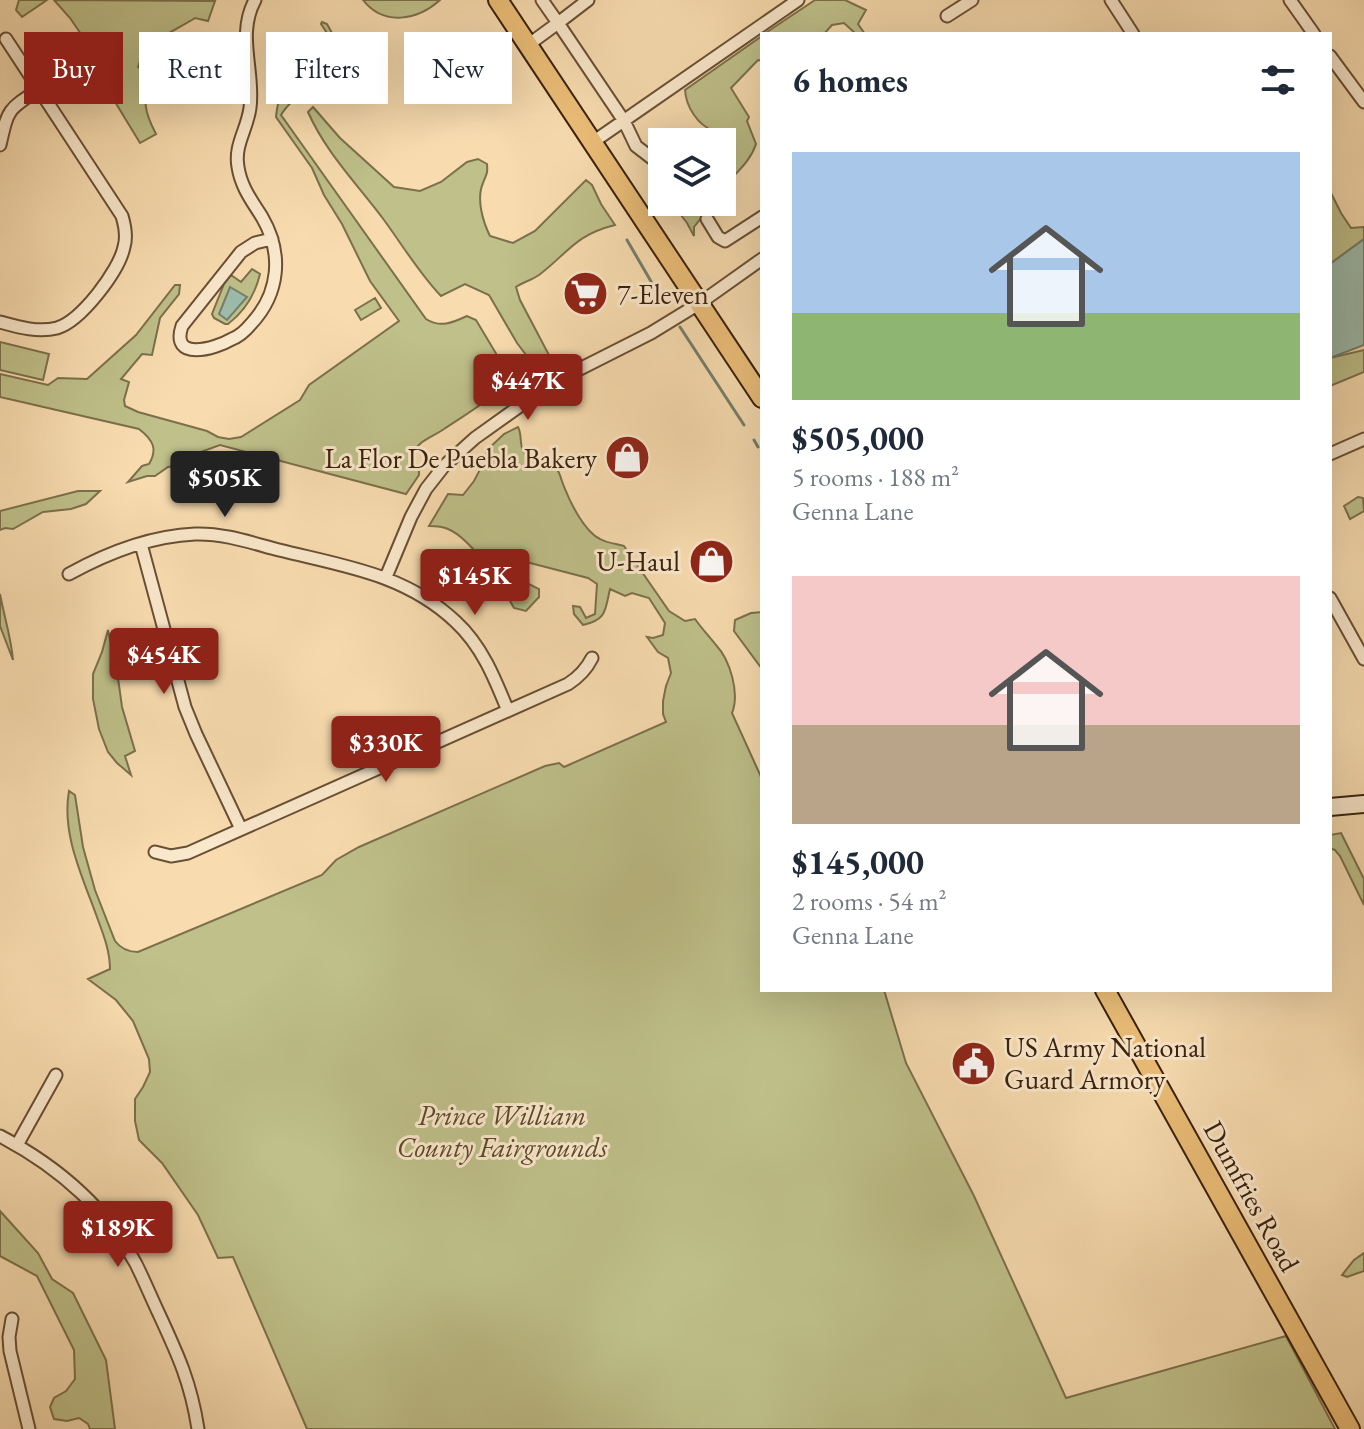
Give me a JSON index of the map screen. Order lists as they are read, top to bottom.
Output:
{
  "streets": {
    "main road": ["Dumfries Road"]
  },
  "parks": ["Prince William County Fairgrounds"],
  "places": {
    "supermarket": ["7-Eleven"],
    "shop": ["La Flor De Puebla Bakery", "U-Haul"],
    "public building": ["US Army National Guard Armory"]
  },
  "page": {
    "chip": [
      "Buy",
      "Rent",
      "Filters",
      "New"
    ],
    "heading": "6 homes",
    "list": [
      {
        "name": "$505,000",
        "note": "5 rooms · 188 m² · Genna Lane"
      },
      {
        "name": "$145,000",
        "note": "2 rooms · 54 m² · Genna Lane"
      }
    ],
    "price": [
      "$447K",
      "$505K",
      "$145K",
      "$454K",
      "$330K",
      "$189K"
    ]
  }
}
